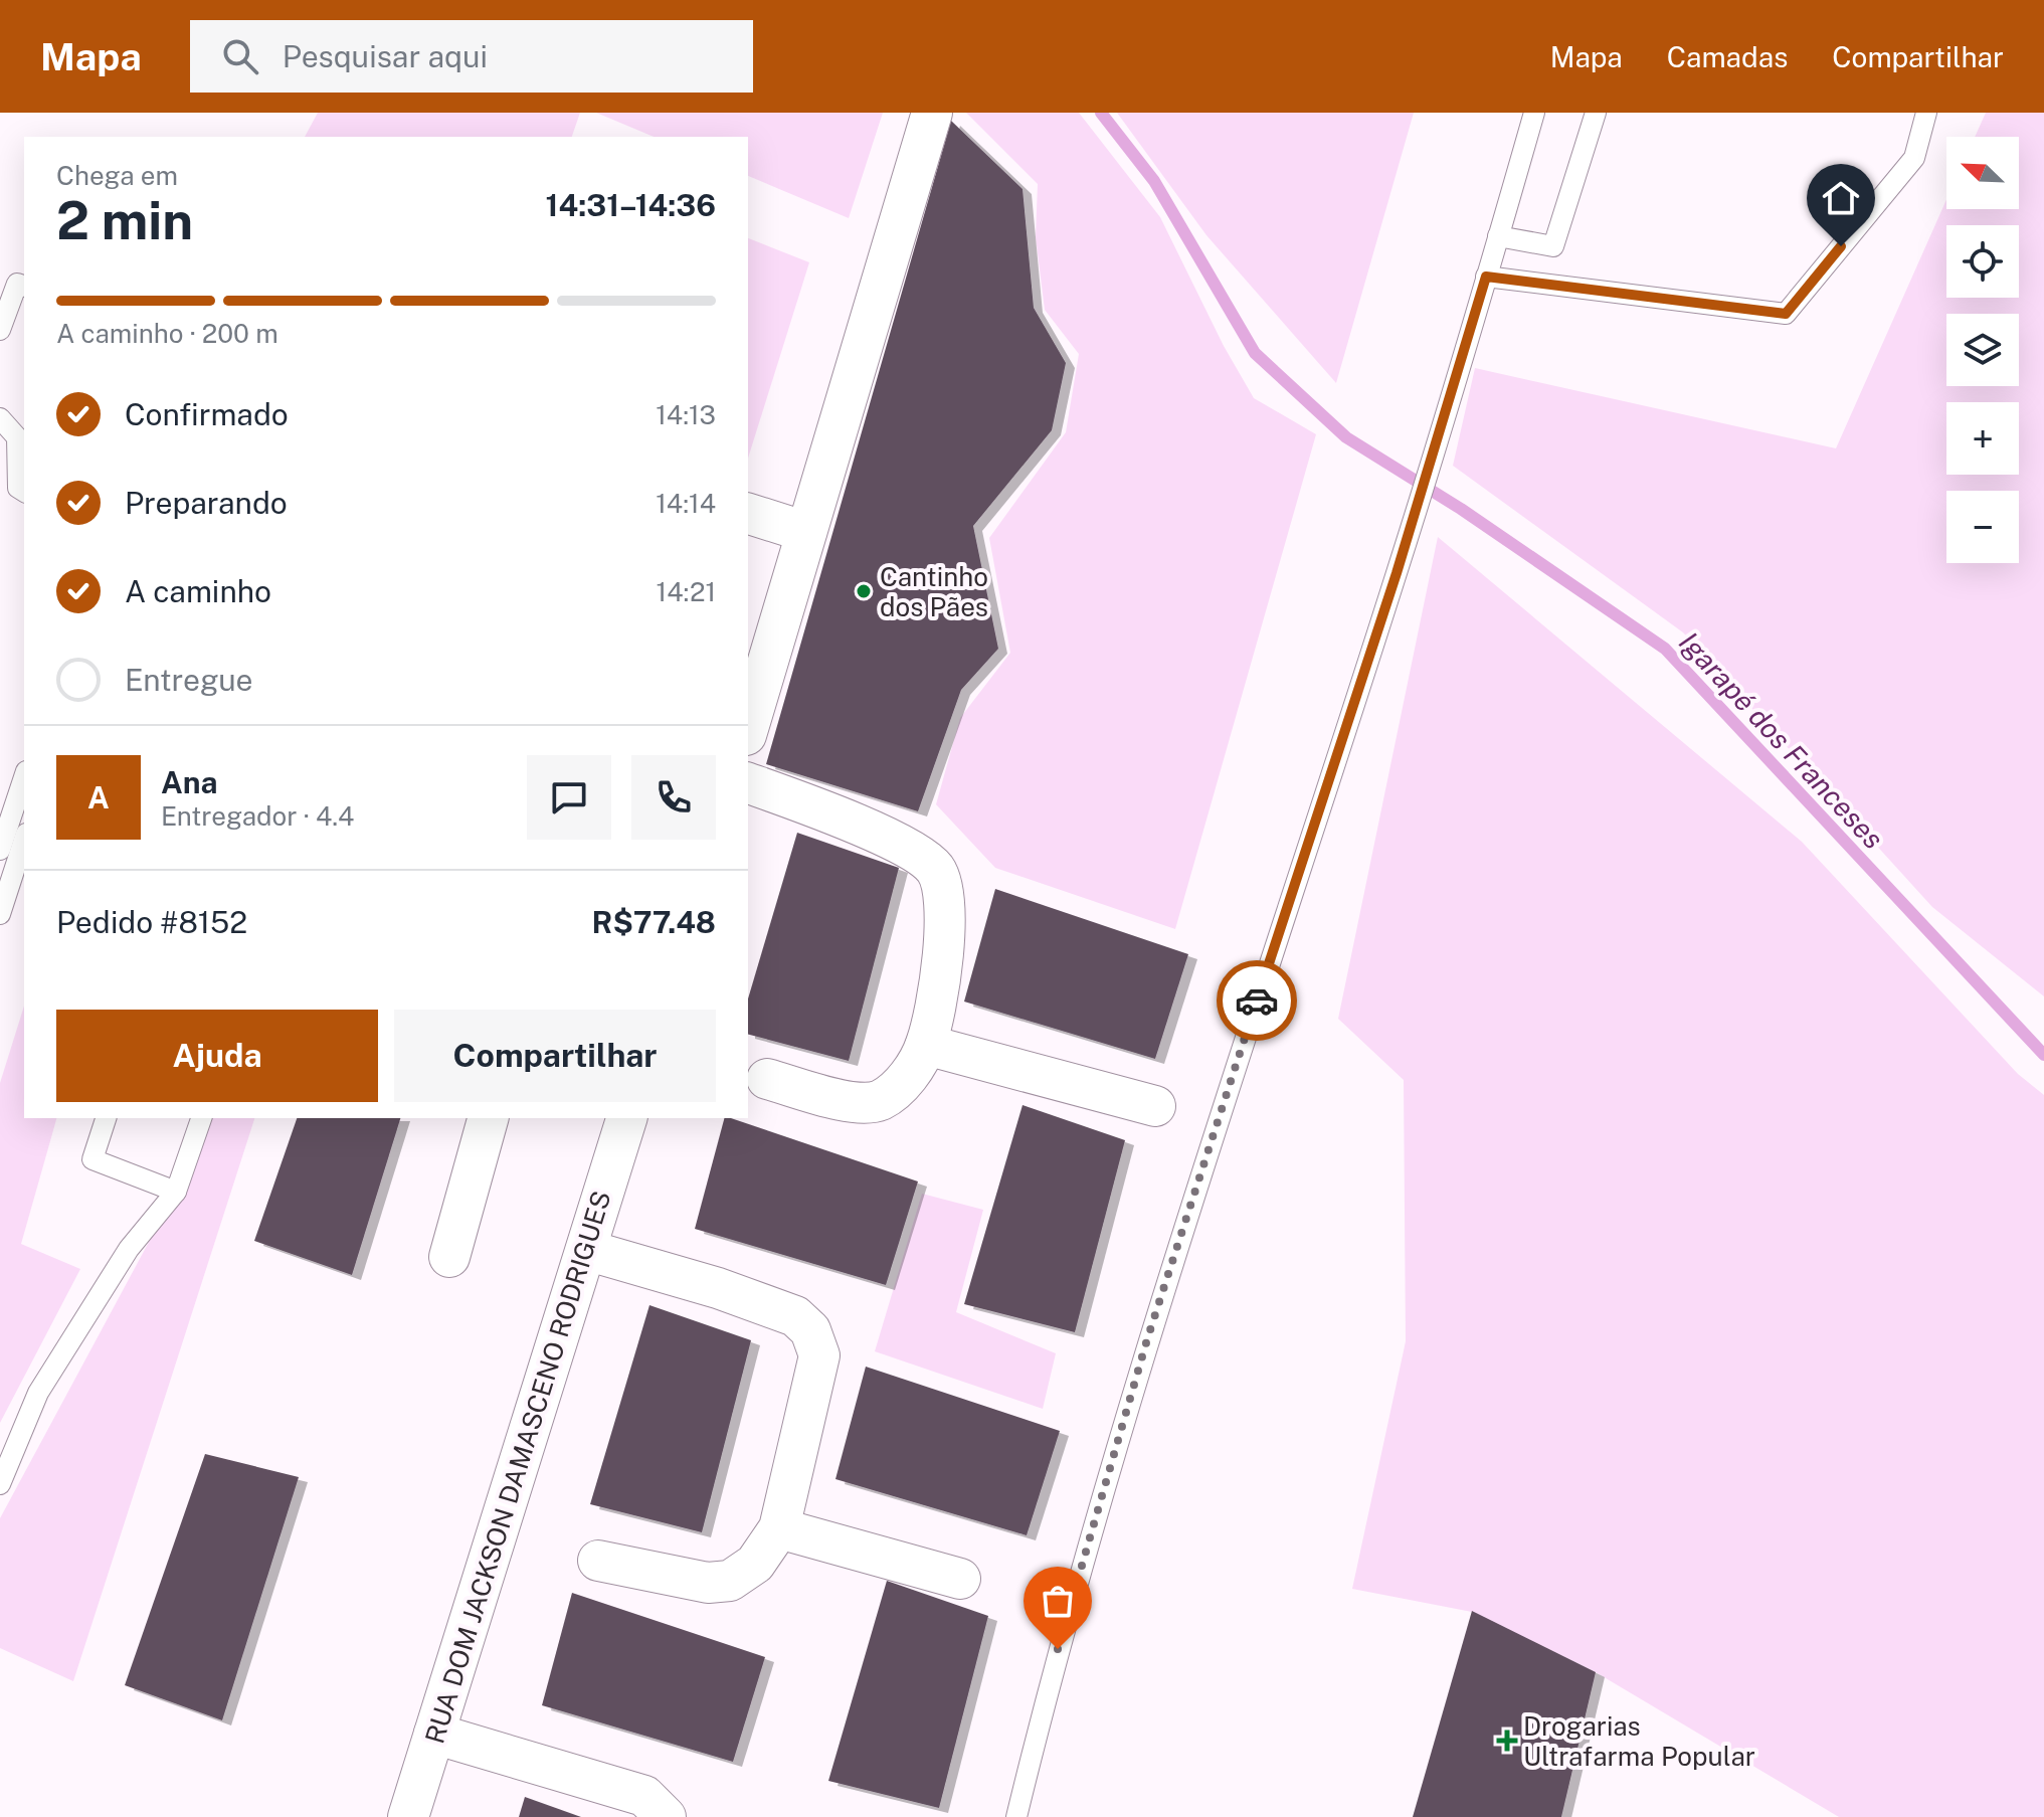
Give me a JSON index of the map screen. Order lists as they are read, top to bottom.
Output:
{
  "streets": {
    "street": ["RUA DOM JACKSON DAMASCENO RODRIGUES"]
  },
  "water": ["Igarapé dos Franceses"],
  "places": {
    "other": ["Cantinho dos Pães"],
    "health": ["Drogarias Ultrafarma Popular"]
  },
  "north": "top left",
  "page": {
    "header": "Mapa",
    "search": "Pesquisar aqui",
    "nav": ["Mapa", "Camadas", "Compartilhar"],
    "map_buttons": ["+", "−"],
    "heading": ["2 min", "Chega em", "14:31–14:36"],
    "panel": [
      "Ana",
      "Entregador · 4.4",
      "Pedido #8152",
      "R$77.48"
    ],
    "bar": "A caminho · 200 m",
    "list": [
      ["Confirmado", "14:13"],
      ["Preparando", "14:14"],
      ["A caminho", "14:21"],
      "Entregue"
    ],
    "round": "A",
    "buttons": ["Ajuda", "Compartilhar"]
  }
}
